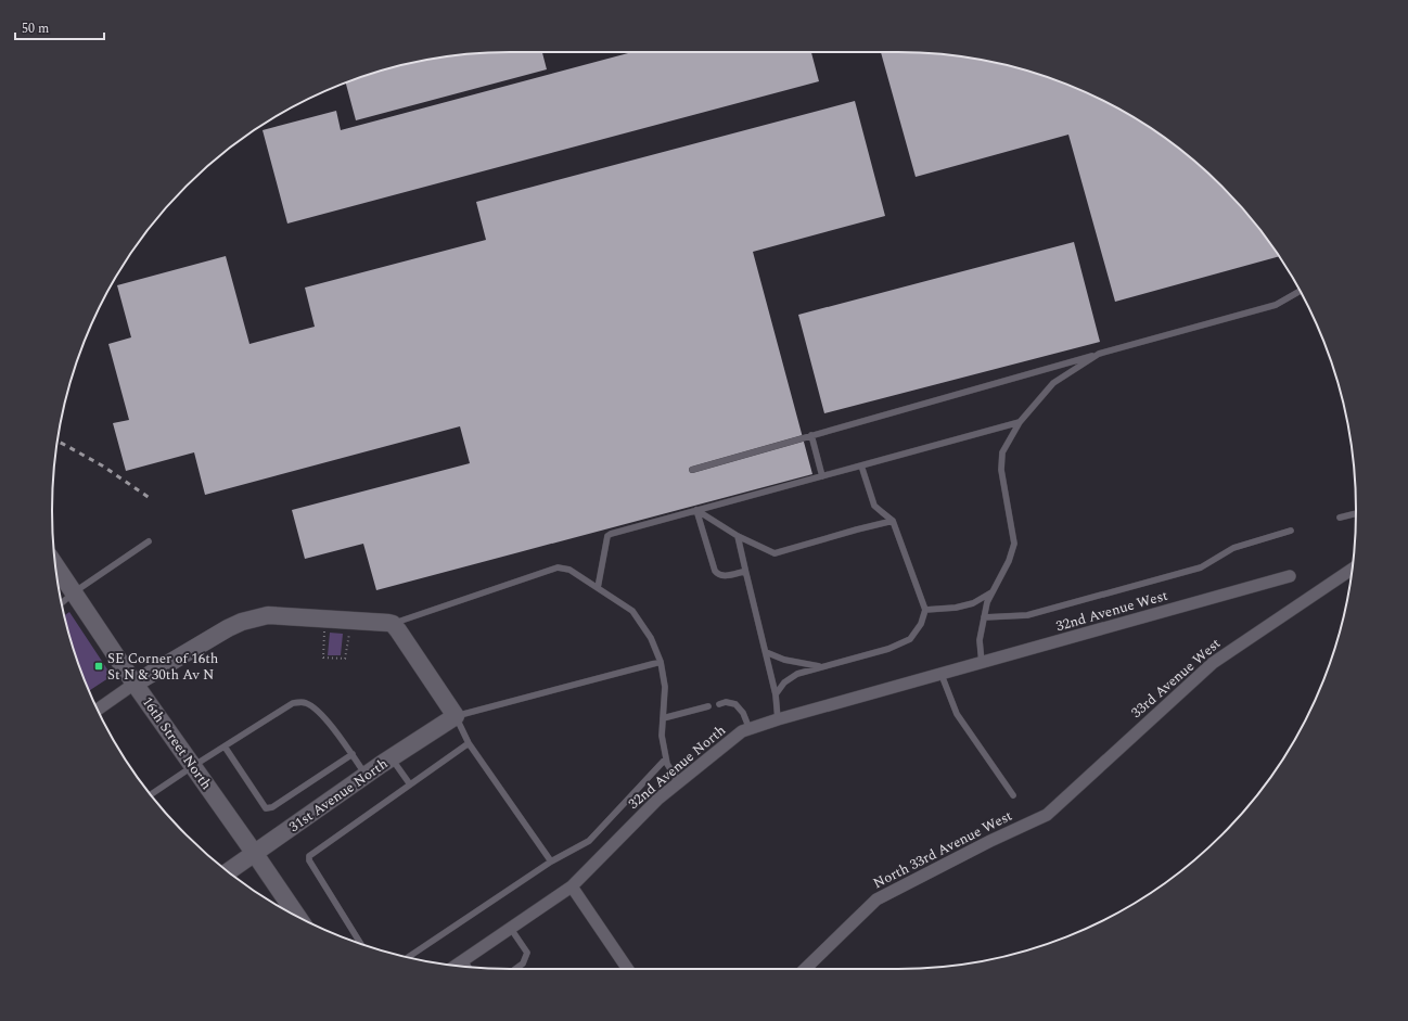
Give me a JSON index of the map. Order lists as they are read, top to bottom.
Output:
{
  "streets": {
    "street": [
      "32nd Avenue West",
      "33rd Avenue West",
      "16th Street North",
      "32nd Avenue North",
      "31st Avenue North",
      "North 33rd Avenue West"
    ]
  },
  "crossings": [
    ["32nd Avenue West", "32nd Avenue North"],
    ["33rd Avenue West", "North 33rd Avenue West"],
    ["16th Street North", "31st Avenue North"]
  ],
  "places": {
    "transit": ["SE Corner of 16th St N & 30th Av N"]
  },
  "scale_bar": "50 m"
}
